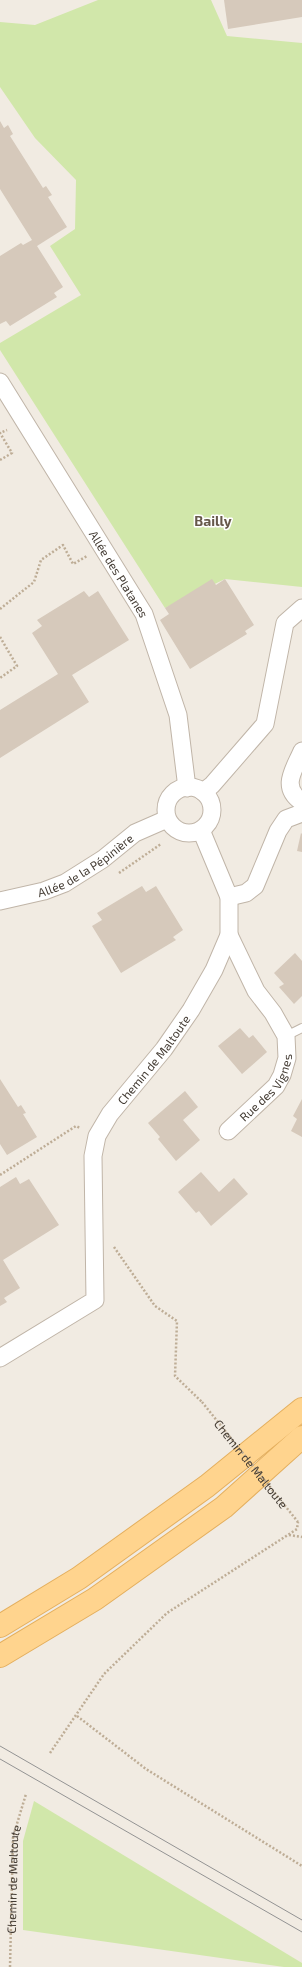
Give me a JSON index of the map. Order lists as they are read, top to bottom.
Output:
{
  "streets": {
    "street": [
      "Allée des Platanes",
      "Allée de la Pépinière",
      "Chemin de Maltoute",
      "Rue des Vignes"
    ]
  },
  "crossings": [
    ["Allée des Platanes", "Allée de la Pépinière"],
    ["Allée des Platanes", "Chemin de Maltoute"],
    ["Allée de la Pépinière", "Chemin de Maltoute"],
    ["Chemin de Maltoute", "Rue des Vignes"]
  ],
  "districts": ["Bailly"]
}
